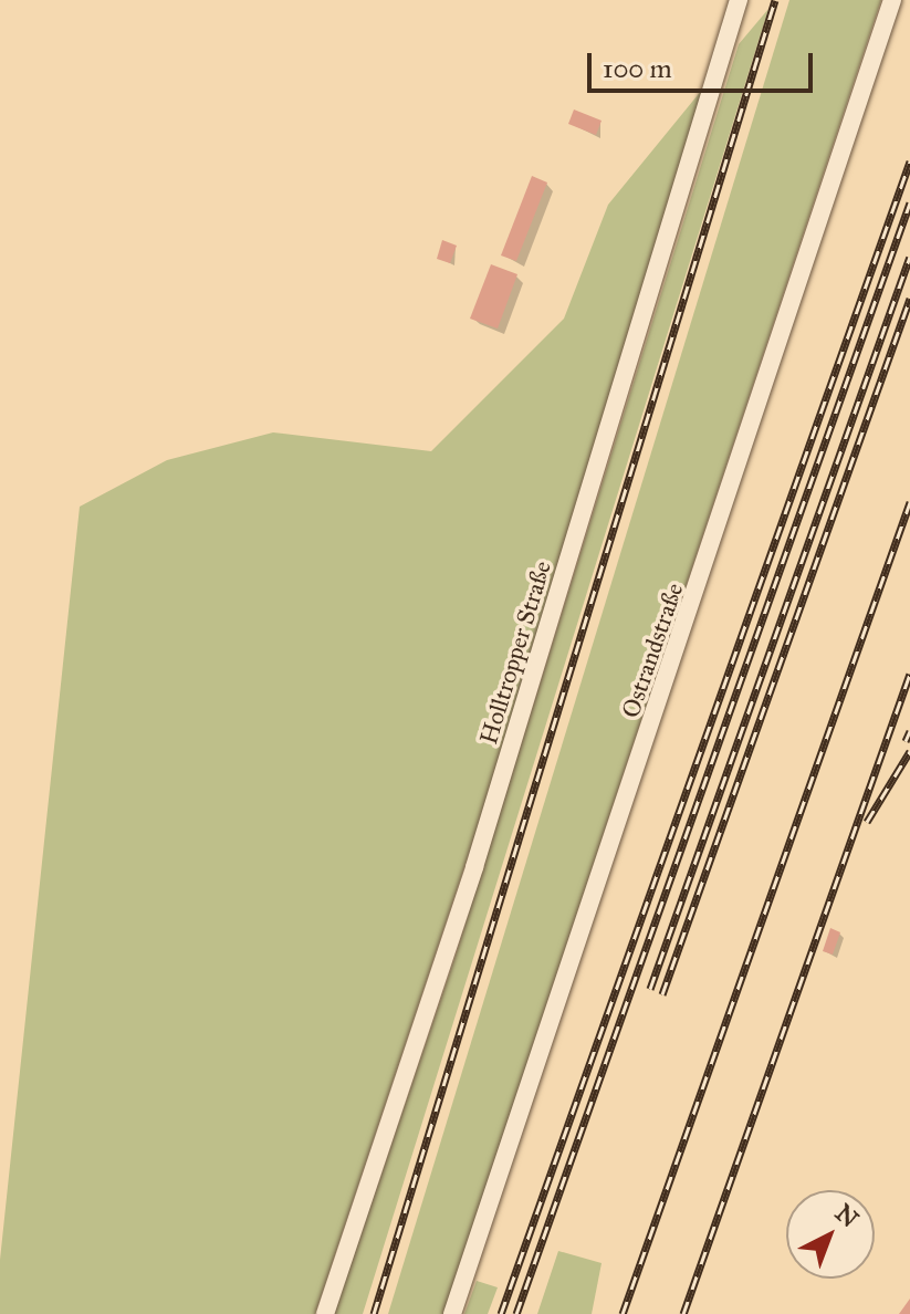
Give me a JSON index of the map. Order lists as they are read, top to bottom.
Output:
{
  "streets": {
    "lane": ["Ostrandstraße", "Holltropper Straße"]
  },
  "scale_bar": "100 m",
  "north": "top right"
}
